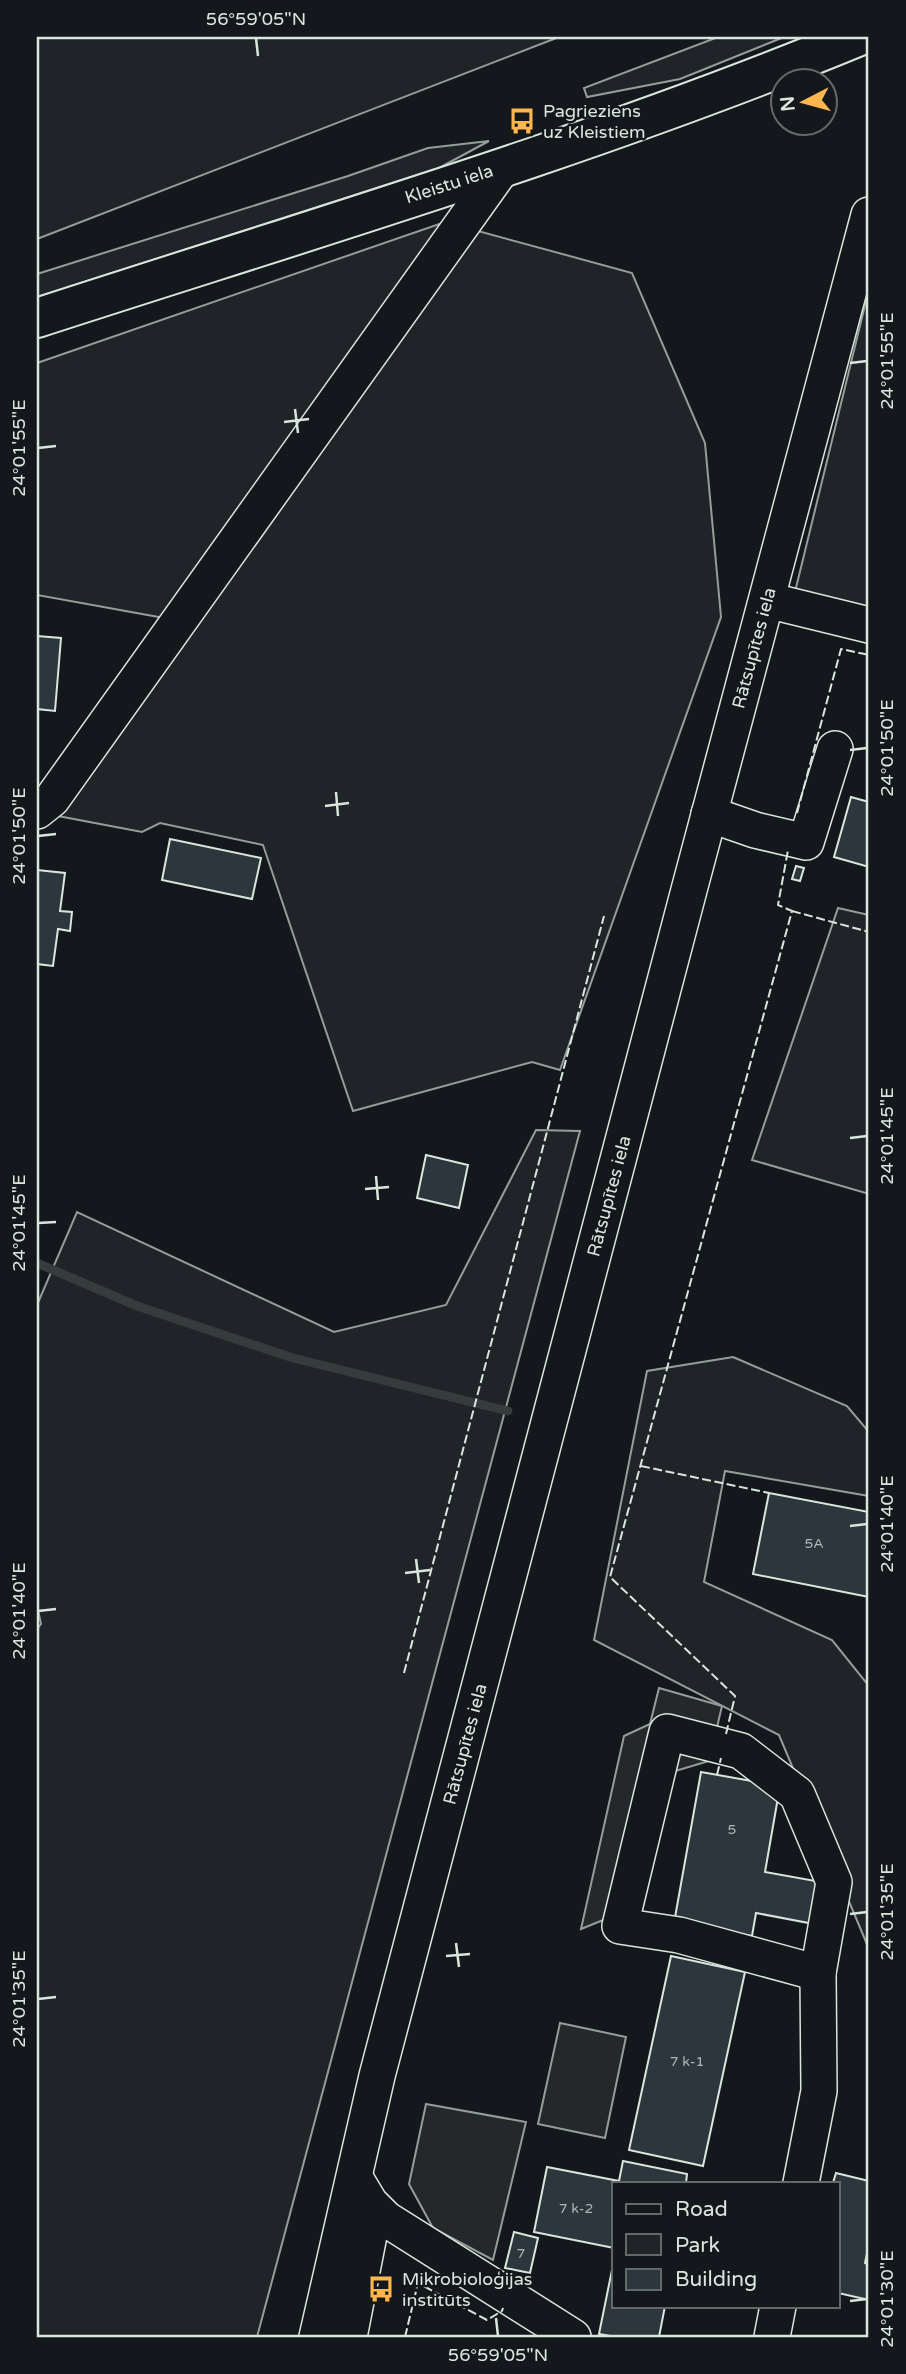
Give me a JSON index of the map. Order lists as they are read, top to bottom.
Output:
{
  "streets": {
    "main road": ["Kleistu iela"],
    "street": ["Rātsupītes iela"]
  },
  "places": {
    "bus stop": ["Pagrieziens uz Kleistiem", "Mikrobioloģijas institūts"]
  },
  "house_numbers": [
    "5A",
    "5",
    "7 k-1",
    "7 k-2",
    "7"
  ],
  "legend": ["Road", "Park", "Building"],
  "north": "left",
  "coordinates": [
    "56°59'05\"N",
    "24°01'55\"E",
    "24°01'50\"E",
    "24°01'45\"E",
    "24°01'40\"E",
    "24°01'35\"E",
    "24°01'30\"E"
  ]
}
